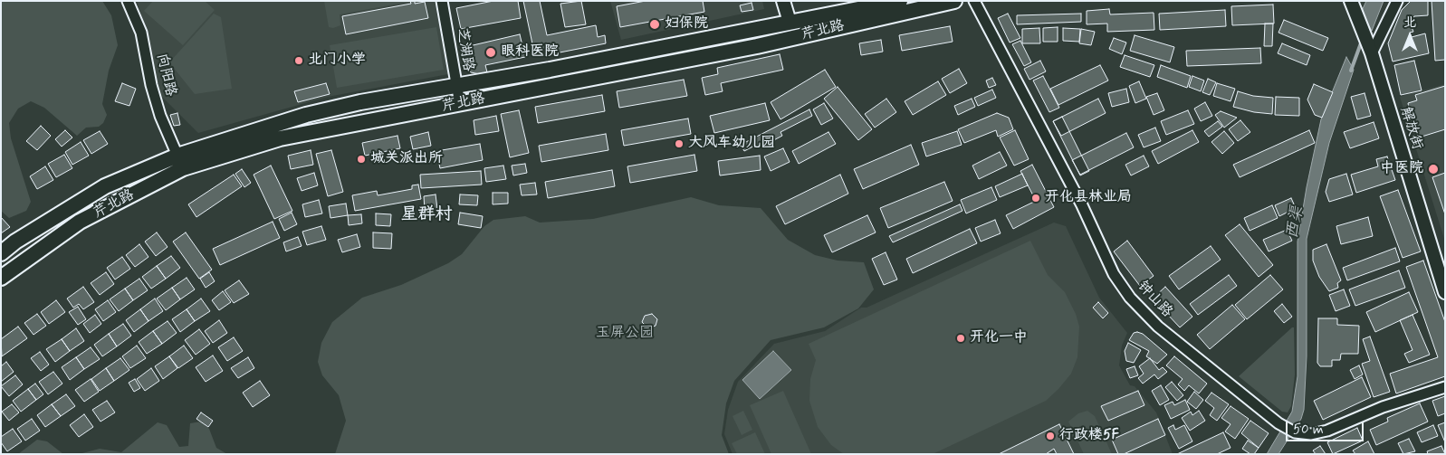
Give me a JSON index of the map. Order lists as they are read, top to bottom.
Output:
{
  "streets": {
    "main road": ["芹北路"],
    "street": [
      "芝湖路",
      "向阳路",
      "解放街",
      "钟山路"
    ]
  },
  "crossings": [
    ["芹北路", "芝湖路"],
    ["芹北路", "向阳路"]
  ],
  "districts": ["星群村"],
  "water": ["西渠"],
  "parks": ["玉屏公园"],
  "places": [
    "妇保院",
    "眼科医院",
    "北门小学",
    "大风车幼儿园",
    "城关派出所",
    "中医院",
    "开化县林业局",
    "开化一中",
    "行政楼5F"
  ],
  "scale_bar": "50 m",
  "north": "top"
}
